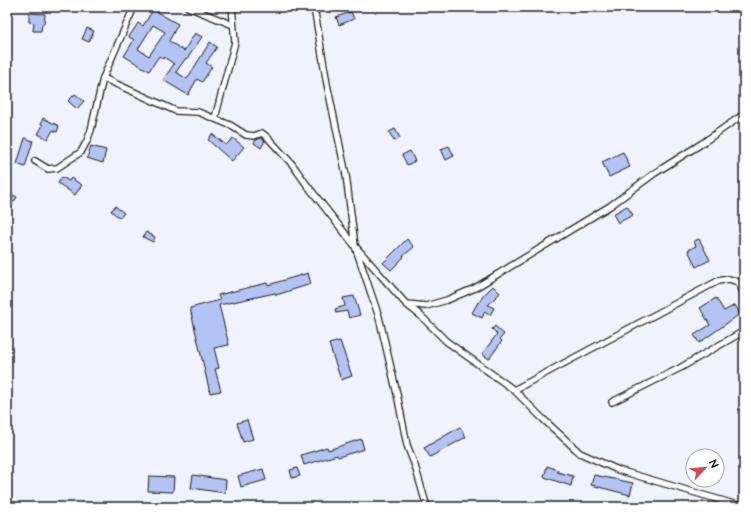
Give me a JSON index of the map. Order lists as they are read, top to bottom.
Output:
{
  "north": "top right"
}
